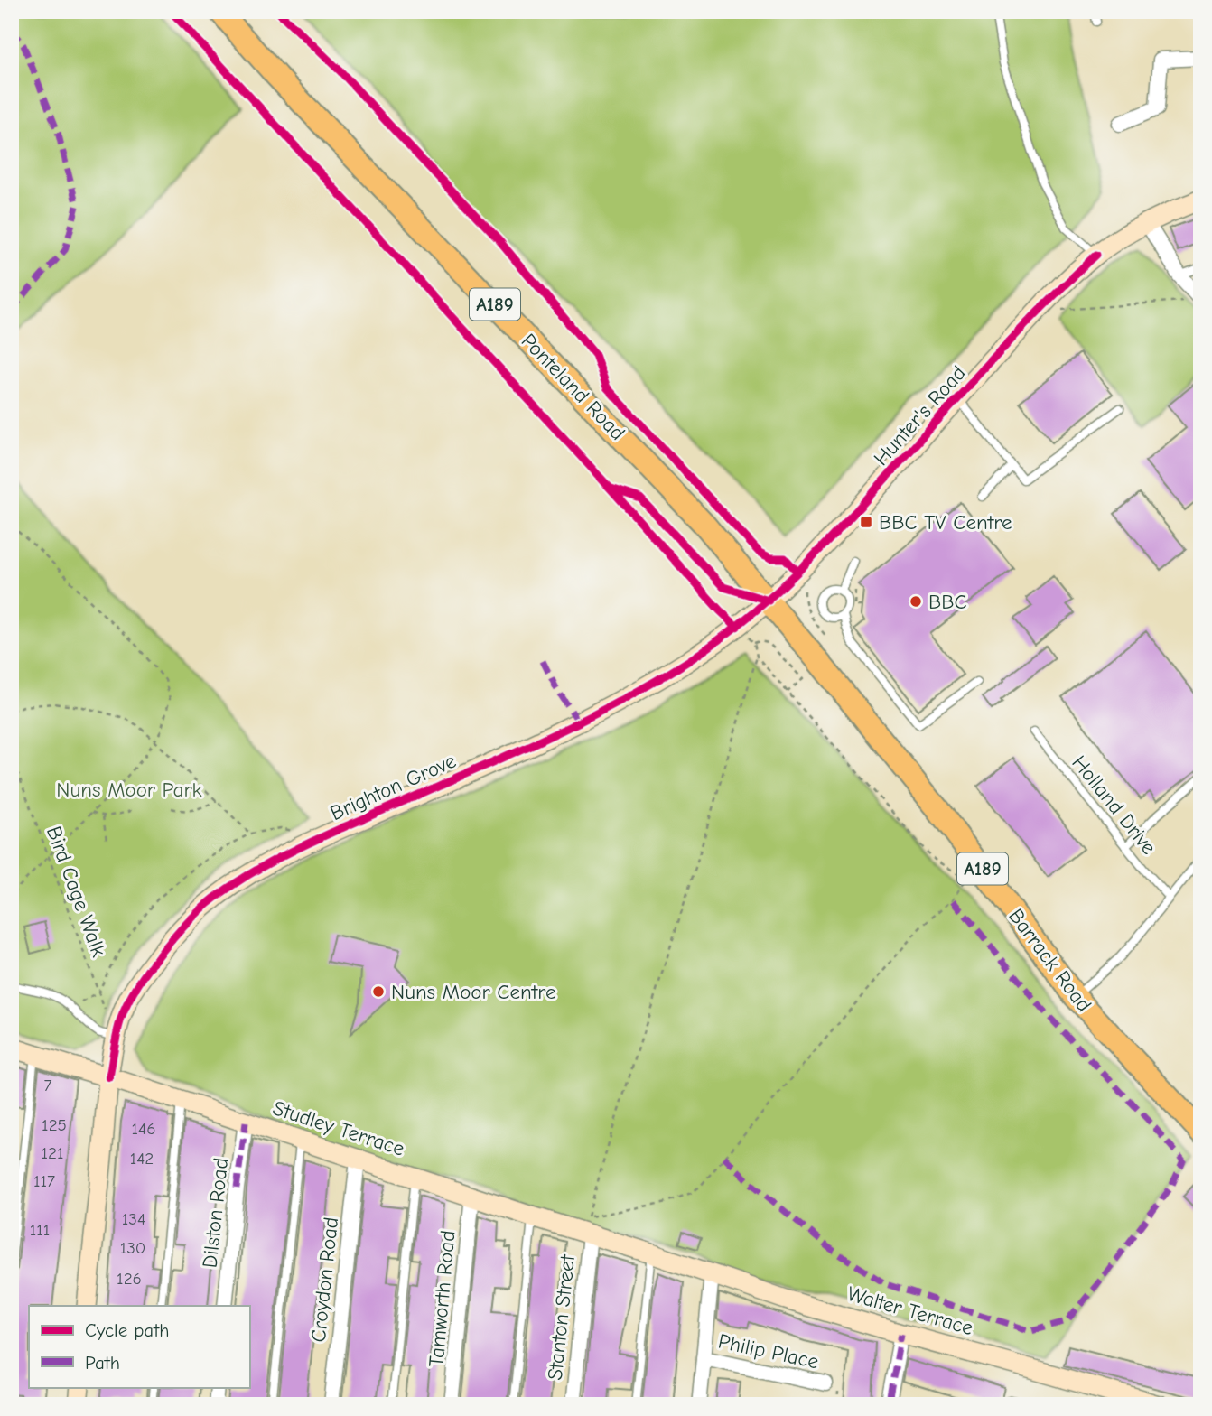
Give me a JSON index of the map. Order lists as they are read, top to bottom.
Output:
{
  "streets": {
    "main road": ["A189", "Ponteland Road", "Barrack Road"],
    "street": [
      "Hunter's Road",
      "Brighton Grove",
      "Studley Terrace",
      "Dilston Road",
      "Croydon Road",
      "Tamworth Road",
      "Walter Terrace",
      "Stanton Street",
      "Philip Place"
    ],
    "lane": ["Holland Drive"],
    "path": ["Bird Cage Walk"]
  },
  "crossings": [
    ["Ponteland Road", "Hunter's Road"],
    ["Ponteland Road", "Brighton Grove"],
    ["Ponteland Road", "Barrack Road"],
    ["Hunter's Road", "Brighton Grove"],
    ["Hunter's Road", "Barrack Road"],
    ["Brighton Grove", "Bird Cage Walk"],
    ["Brighton Grove", "Barrack Road"],
    ["Brighton Grove", "Studley Terrace"],
    ["Studley Terrace", "Dilston Road"],
    ["Studley Terrace", "Croydon Road"],
    ["Studley Terrace", "Tamworth Road"],
    ["Studley Terrace", "Walter Terrace"],
    ["Studley Terrace", "Stanton Street"]
  ],
  "parks": ["Nuns Moor Park"],
  "places": {
    "transit": ["BBC TV Centre"],
    "other": ["BBC", "Nuns Moor Centre"]
  },
  "house_numbers": [
    "7",
    "125",
    "146",
    "121",
    "142",
    "117",
    "134",
    "111",
    "130",
    "126"
  ],
  "legend": ["Cycle path", "Path"]
}
